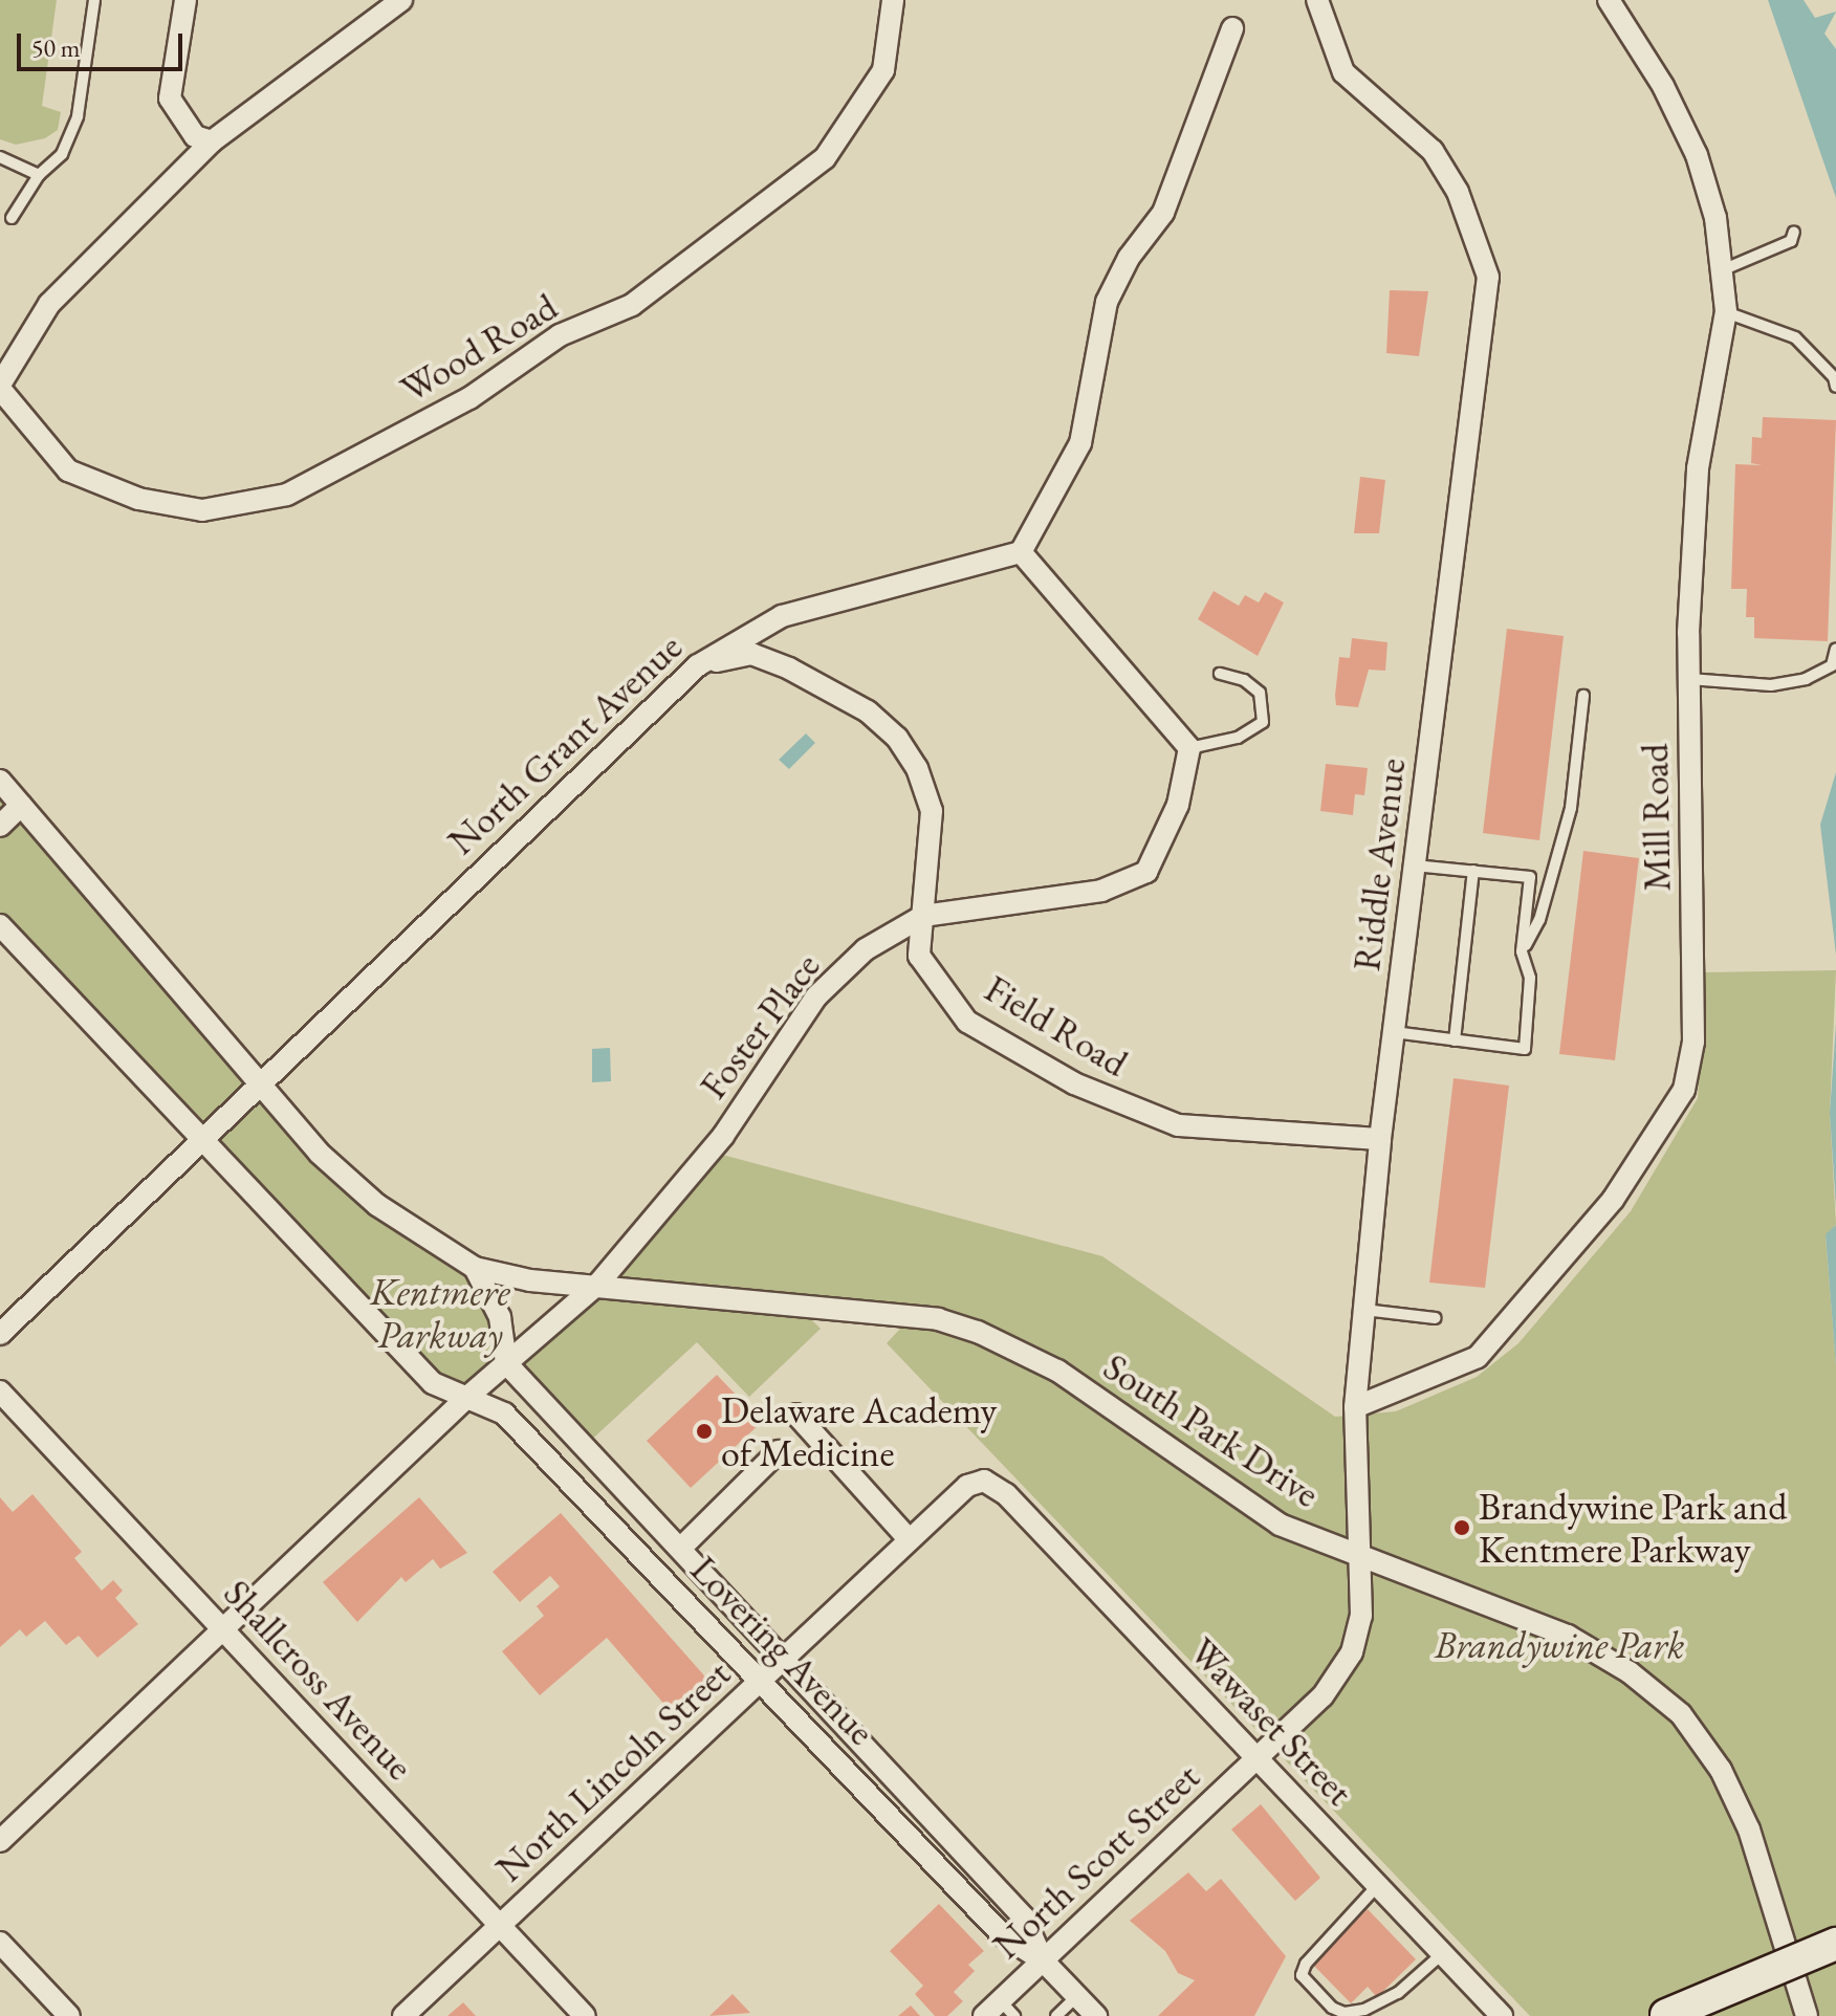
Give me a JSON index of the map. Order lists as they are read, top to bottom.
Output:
{
  "streets": {
    "street": [
      "Wood Road",
      "North Grant Avenue",
      "Mill Road",
      "Riddle Avenue",
      "Foster Place",
      "Field Road",
      "South Park Drive",
      "Lovering Avenue",
      "Shallcross Avenue",
      "Wawaset Street",
      "North Lincoln Street",
      "North Scott Street"
    ]
  },
  "crossings": [
    ["North Grant Avenue", "Field Road"],
    ["Mill Road", "Riddle Avenue"],
    ["Riddle Avenue", "Field Road"],
    ["Riddle Avenue", "South Park Drive"],
    ["Riddle Avenue", "Wawaset Street"],
    ["Riddle Avenue", "North Scott Street"],
    ["Foster Place", "Field Road"],
    ["Foster Place", "South Park Drive"],
    ["Foster Place", "Lovering Avenue"],
    ["Foster Place", "Shallcross Avenue"],
    ["Lovering Avenue", "North Lincoln Street"],
    ["Lovering Avenue", "North Scott Street"],
    ["Shallcross Avenue", "North Lincoln Street"],
    ["Wawaset Street", "North Lincoln Street"],
    ["Wawaset Street", "North Scott Street"]
  ],
  "parks": ["Kentmere Parkway", "Brandywine Park"],
  "places": ["Delaware Academy of Medicine", "Brandywine Park and Kentmere Parkway"],
  "scale_bar": "50 m"
}
